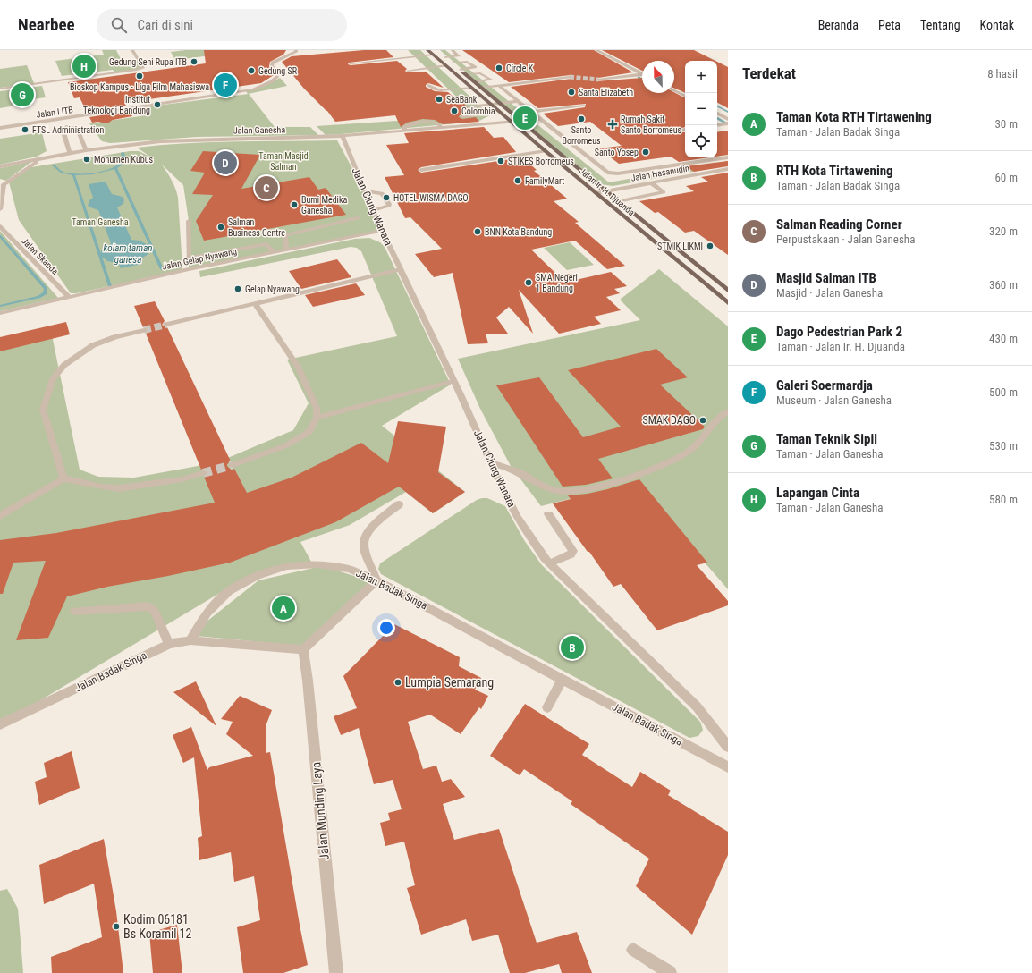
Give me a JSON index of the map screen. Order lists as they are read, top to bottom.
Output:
{
  "streets": {
    "main road": ["Jalan Ir. H. Djuanda"],
    "street": [
      "Jalan I ITB",
      "Jalan Ganesha",
      "Jalan Hasanudin",
      "Jalan Ciung Wanara",
      "Jalan Skanda",
      "Jalan Gelap Nyawang",
      "Jalan Badak Singa",
      "Jalan Munding Laya"
    ]
  },
  "crossings": [
    ["Jalan Ganesha", "Jalan Ir. H. Djuanda"],
    ["Jalan Ganesha", "Jalan Ciung Wanara"],
    ["Jalan Hasanudin", "Jalan Ir. H. Djuanda"],
    ["Jalan Ciung Wanara", "Jalan Gelap Nyawang"],
    ["Jalan Skanda", "Jalan Gelap Nyawang"]
  ],
  "water": ["kolam taman ganesa"],
  "parks": ["Taman Masjid Salman", "Taman Ganesha"],
  "places": {
    "other": [
      "Gedung Seni Rupa ITB",
      "Circle K",
      "Gedung SR",
      "Bioskop Kampus - Liga Film Mahasiswa",
      "Santa Elizabeth",
      "SeaBank",
      "Institut Teknologi Bandung",
      "Colombia",
      "Santo Borromeus",
      "FTSL Administration",
      "Santo Yosep",
      "Monumen Kubus",
      "STIKES Borromeus",
      "FamilyMart",
      "HOTEL WISMA DAGO",
      "Bumi Medika Ganesha",
      "Salman Business Centre",
      "BNN Kota Bandung",
      "STMIK LIKMI",
      "SMA Negeri 1 Bandung",
      "Gelap Nyawang",
      "SMAK DAGO",
      "Lumpia Semarang",
      "Kodim 06181 Bs Koramil 12"
    ],
    "health": ["Rumah Sakit Santo Borromeus"]
  },
  "north": "top",
  "page": {
    "header": "Nearbee",
    "search": "Cari di sini",
    "nav": [
      "Beranda",
      "Peta",
      "Tentang",
      "Kontak"
    ],
    "heading": ["Terdekat", "8 hasil"],
    "pins": [
      "H",
      "F",
      "G",
      "E",
      "D",
      "C",
      "A",
      "B"
    ],
    "map_buttons": ["+", "−"],
    "list": [
      {
        "mark": "A",
        "name": "Taman Kota RTH Tirtawening",
        "note": "Taman · Jalan Badak Singa",
        "value": "30 m"
      },
      {
        "mark": "B",
        "name": "RTH Kota Tirtawening",
        "note": "Taman · Jalan Badak Singa",
        "value": "60 m"
      },
      {
        "mark": "C",
        "name": "Salman Reading Corner",
        "note": "Perpustakaan · Jalan Ganesha",
        "value": "320 m"
      },
      {
        "mark": "D",
        "name": "Masjid Salman ITB",
        "note": "Masjid · Jalan Ganesha",
        "value": "360 m"
      },
      {
        "mark": "E",
        "name": "Dago Pedestrian Park 2",
        "note": "Taman · Jalan Ir. H. Djuanda",
        "value": "430 m"
      },
      {
        "mark": "F",
        "name": "Galeri Soermardja",
        "note": "Museum · Jalan Ganesha",
        "value": "500 m"
      },
      {
        "mark": "G",
        "name": "Taman Teknik Sipil",
        "note": "Taman · Jalan Ganesha",
        "value": "530 m"
      },
      {
        "mark": "H",
        "name": "Lapangan Cinta",
        "note": "Taman · Jalan Ganesha",
        "value": "580 m"
      }
    ]
  }
}
